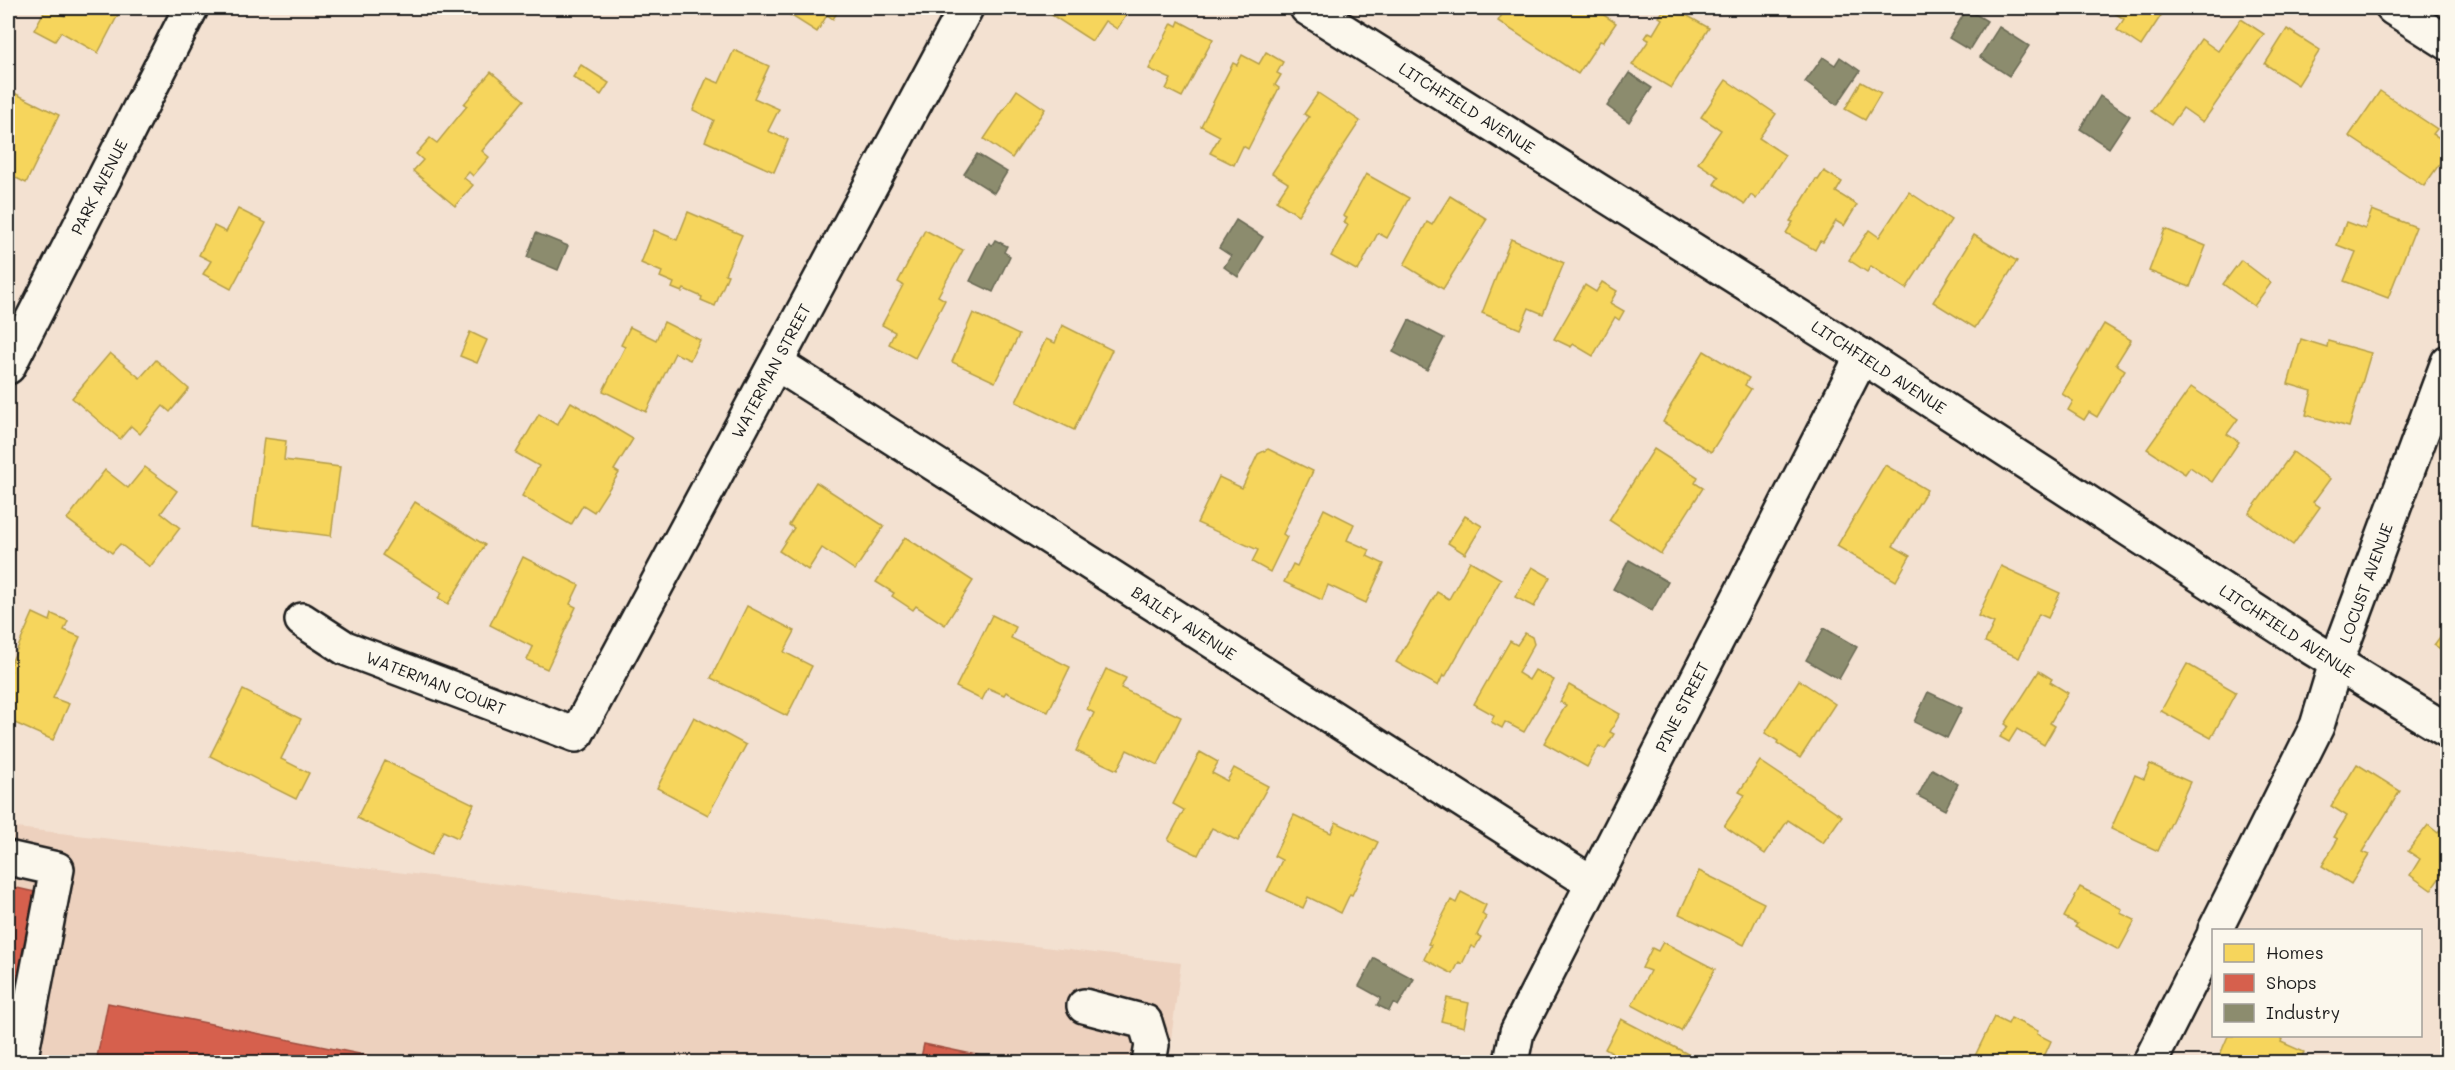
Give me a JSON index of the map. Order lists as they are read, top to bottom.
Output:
{
  "streets": {
    "street": [
      "LITCHFIELD AVENUE",
      "PARK AVENUE",
      "WATERMAN STREET",
      "LOCUST AVENUE",
      "BAILEY AVENUE",
      "WATERMAN COURT",
      "PINE STREET"
    ]
  },
  "crossings": [
    ["LITCHFIELD AVENUE", "LOCUST AVENUE"],
    ["LITCHFIELD AVENUE", "PINE STREET"],
    ["WATERMAN STREET", "BAILEY AVENUE"],
    ["WATERMAN STREET", "WATERMAN COURT"],
    ["BAILEY AVENUE", "PINE STREET"]
  ],
  "legend": ["Homes", "Shops", "Industry"]
}
